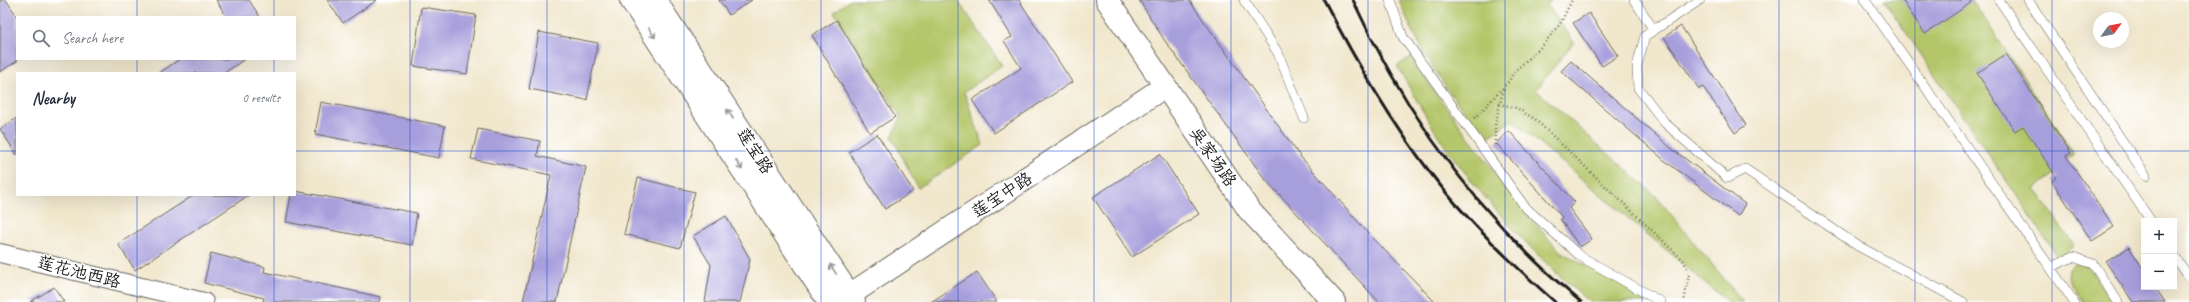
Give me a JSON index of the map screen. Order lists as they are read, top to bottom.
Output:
{
  "streets": {
    "street": [
      "莲宝路",
      "吴家场路",
      "莲宝中路",
      "莲花池西路"
    ]
  },
  "crossings": [
    ["莲宝路", "莲宝中路"],
    ["吴家场路", "莲宝中路"]
  ],
  "north": "top right",
  "page": {
    "search": "Search here",
    "heading": ["Nearby", "0 results"],
    "map_buttons": ["+", "−"]
  }
}
